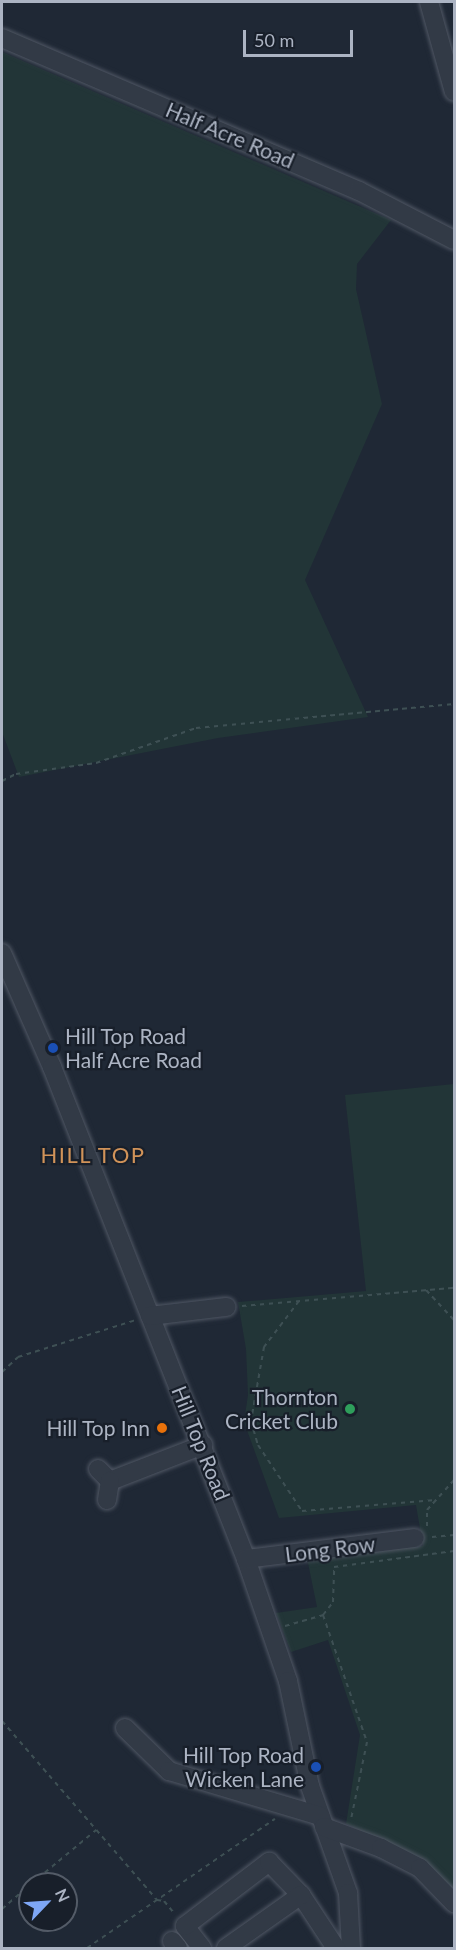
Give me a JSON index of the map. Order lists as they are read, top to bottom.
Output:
{
  "streets": {
    "street": ["Half Acre Road", "Hill Top Road", "Long Row"]
  },
  "crossings": [
    ["Hill Top Road", "Long Row"]
  ],
  "districts": ["HILL TOP"],
  "places": [
    "Hill Top Road Half Acre Road",
    "Thornton Cricket Club",
    "Hill Top Inn",
    "Hill Top Road Wicken Lane"
  ],
  "scale_bar": "50 m",
  "north": "top right"
}
